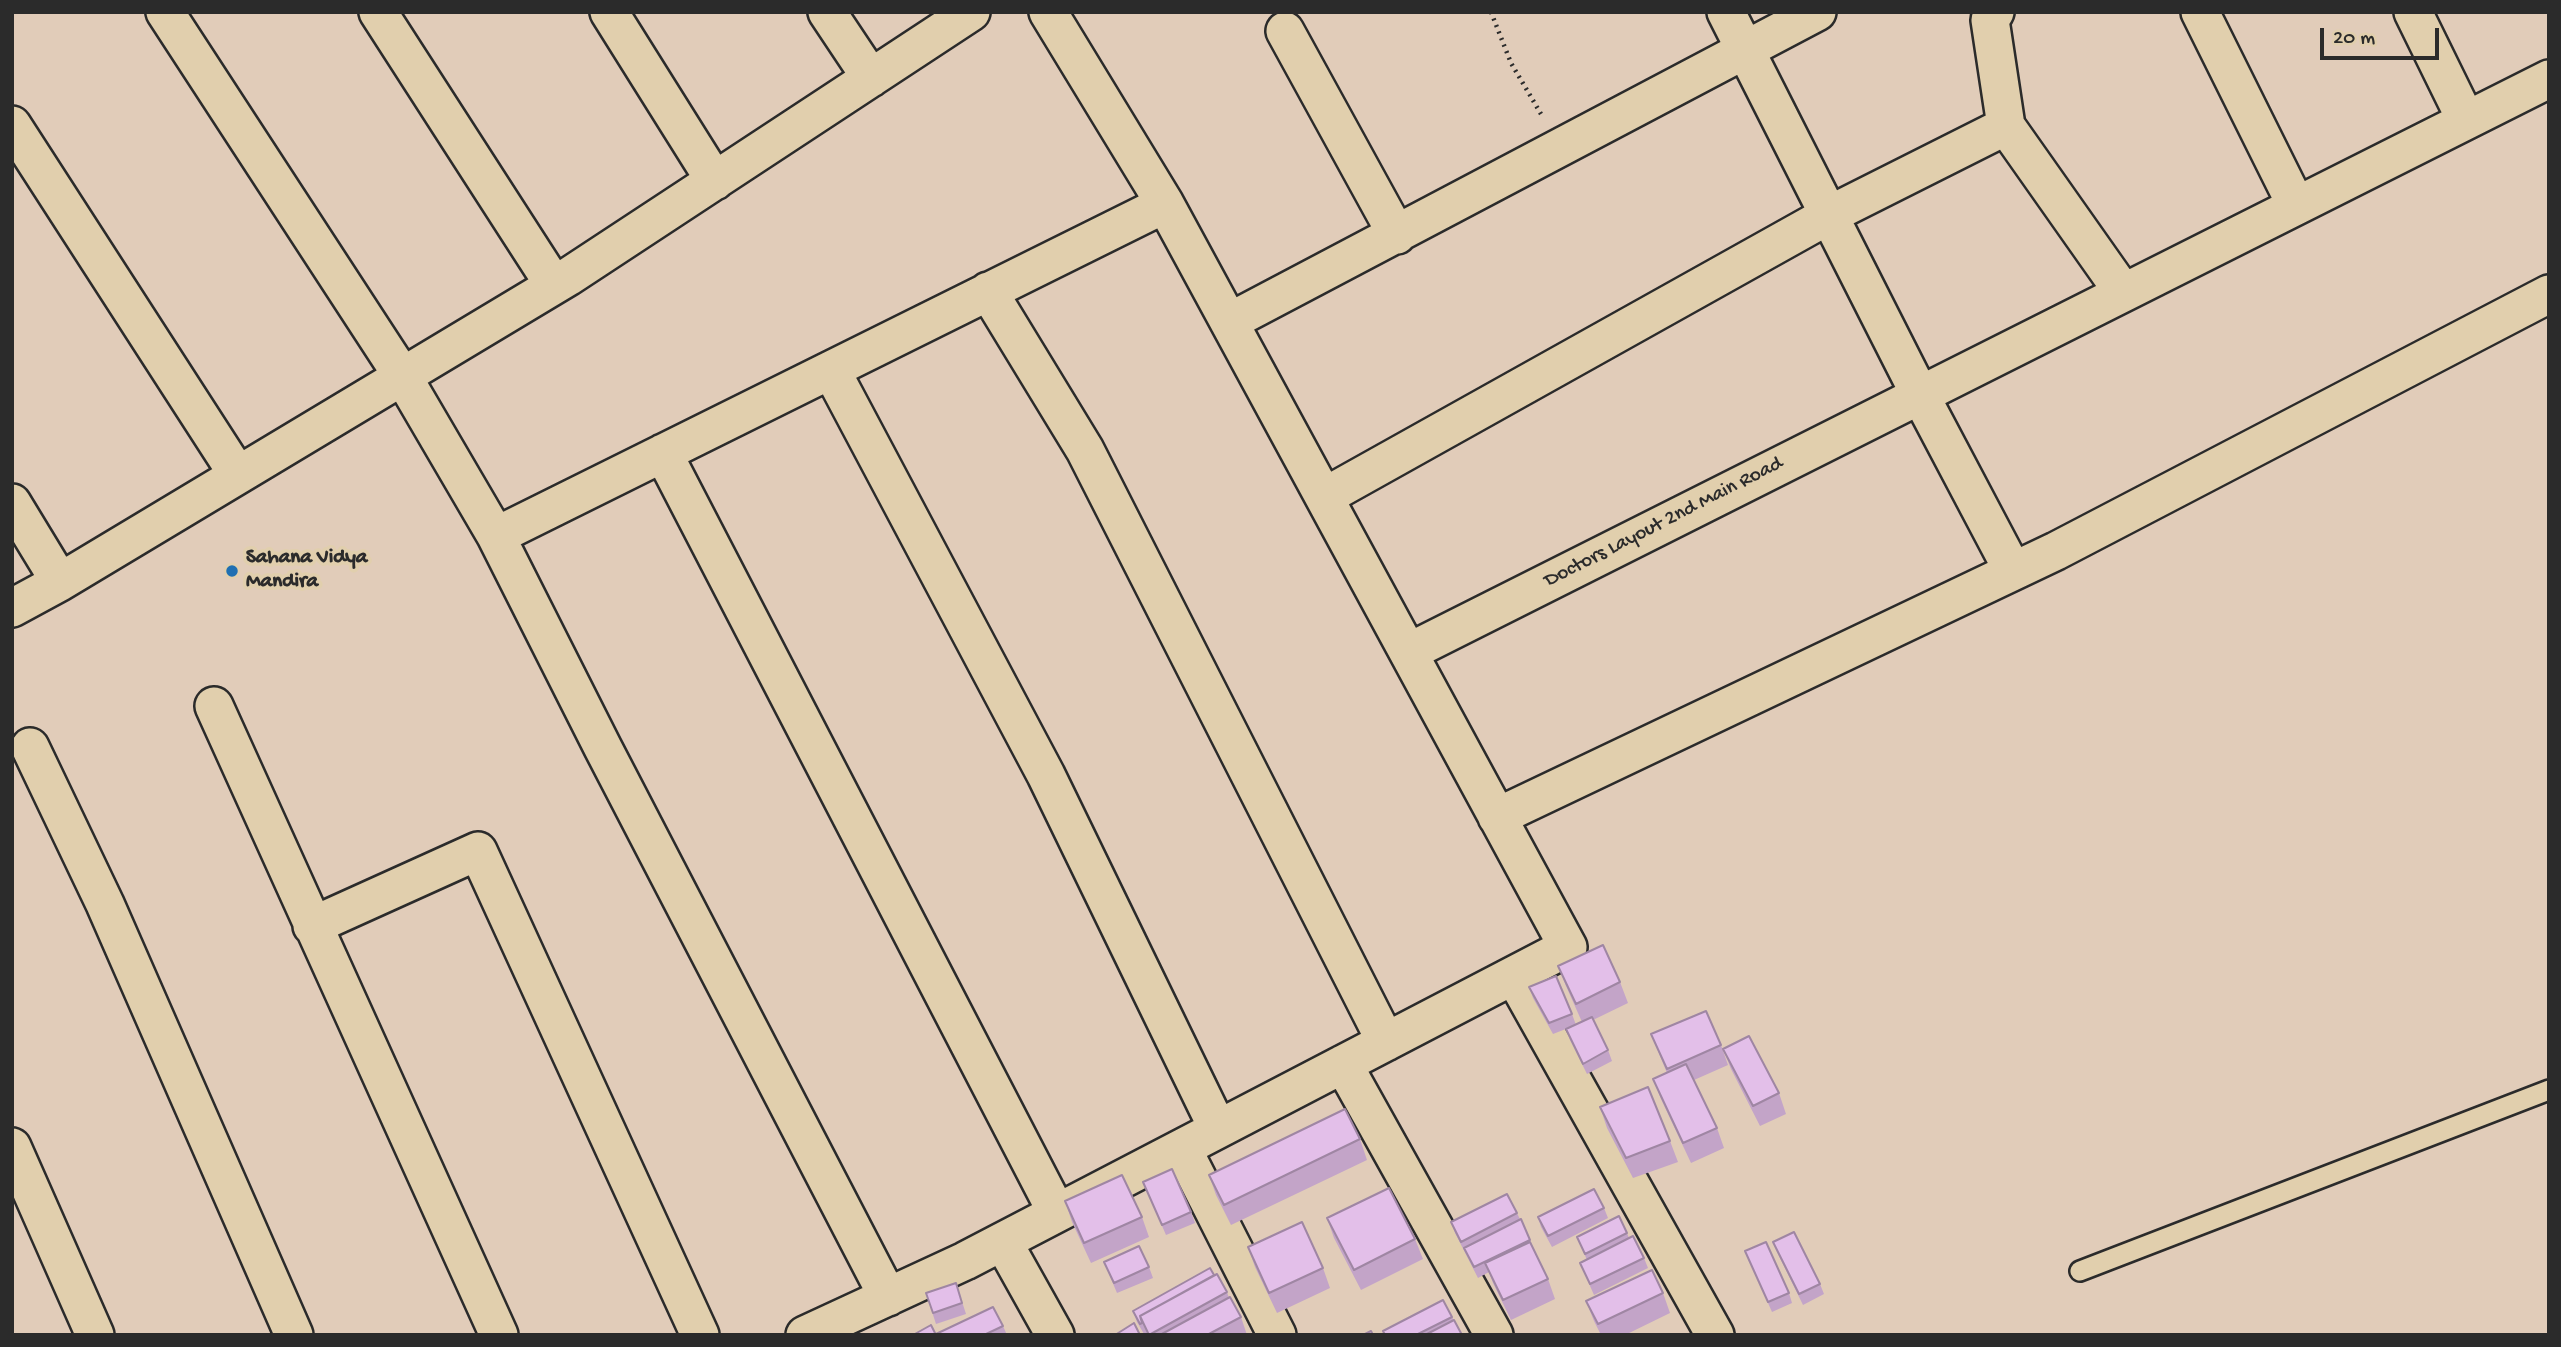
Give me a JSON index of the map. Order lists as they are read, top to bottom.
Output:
{
  "streets": {
    "street": ["Doctors Layout 2nd Main Road"]
  },
  "places": ["Sahana Vidya Mandira"],
  "scale_bar": "20 m"
}
